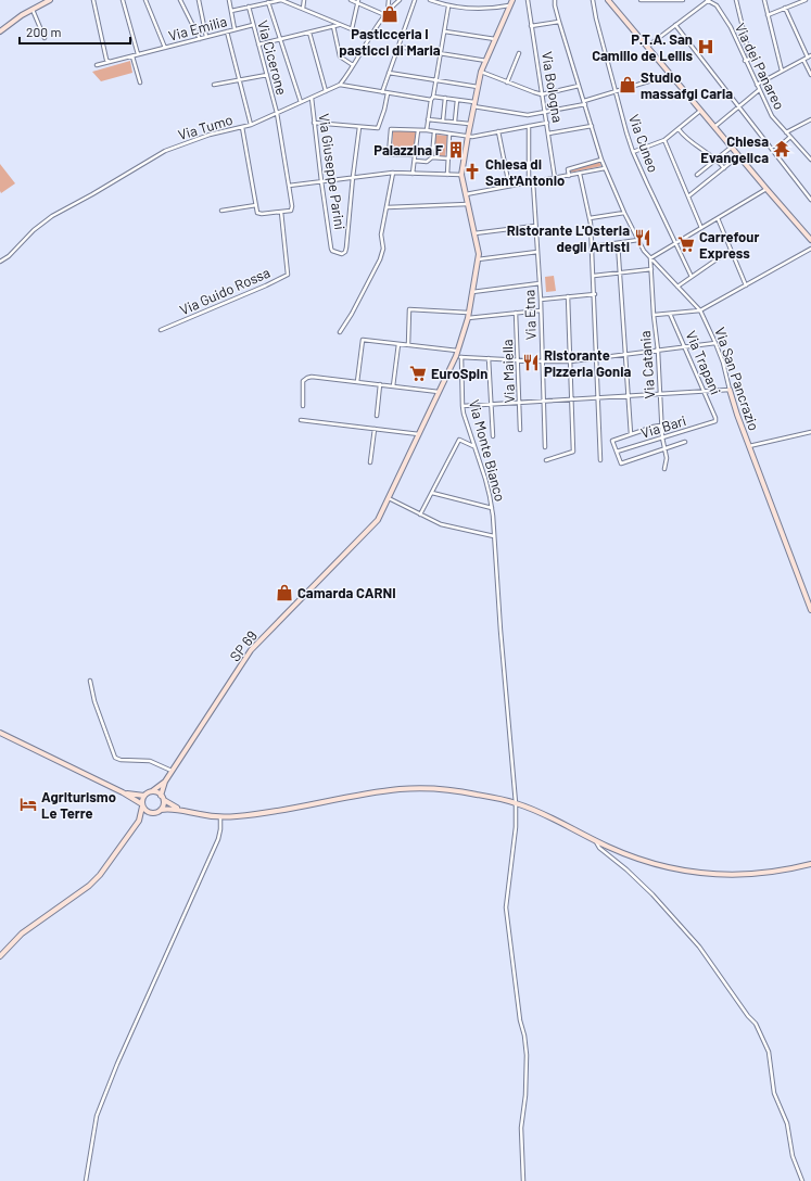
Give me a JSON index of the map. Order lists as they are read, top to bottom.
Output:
{
  "streets": {
    "main road": ["Via San Pancrazio", "SP 69"],
    "street": [
      "Via Emilia",
      "Via Cicerone",
      "Via dei Panareo",
      "Via Bologna",
      "Via Tumo",
      "Via Cuneo",
      "Via Giuseppe Parini",
      "Via Guido Rossa",
      "Via Etna",
      "Via Trapani",
      "Via Catania",
      "Via Maiella",
      "Via Bari",
      "Via Monte Bianco"
    ]
  },
  "crossings": [
    ["Via Emilia", "Via Cicerone"],
    ["Via Cicerone", "Via Tumo"],
    ["Via Cicerone", "Via Guido Rossa"],
    ["Via Tumo", "Via Giuseppe Parini"],
    ["Via Trapani", "Via Bari"],
    ["Via Catania", "Via San Pancrazio"],
    ["Via Catania", "Via Bari"]
  ],
  "places": {
    "shop": ["Pasticceria I pasticci di Maria", "Studio massafgi Carla", "Camarda CARNI"],
    "hospital": ["P.T.A. San Camillo de Lellis"],
    "temple": ["Chiesa Evangelica"],
    "building": ["Palazzina F"],
    "church": ["Chiesa di Sant'Antonio"],
    "restaurant": ["Ristorante L'Osteria degli Artisti", "Ristorante Pizzeria Gonia"],
    "supermarket": ["Carrefour Express", "EuroSpin"],
    "hotel": ["Agriturismo Le Terre"]
  },
  "scale_bar": "200 m"
}
